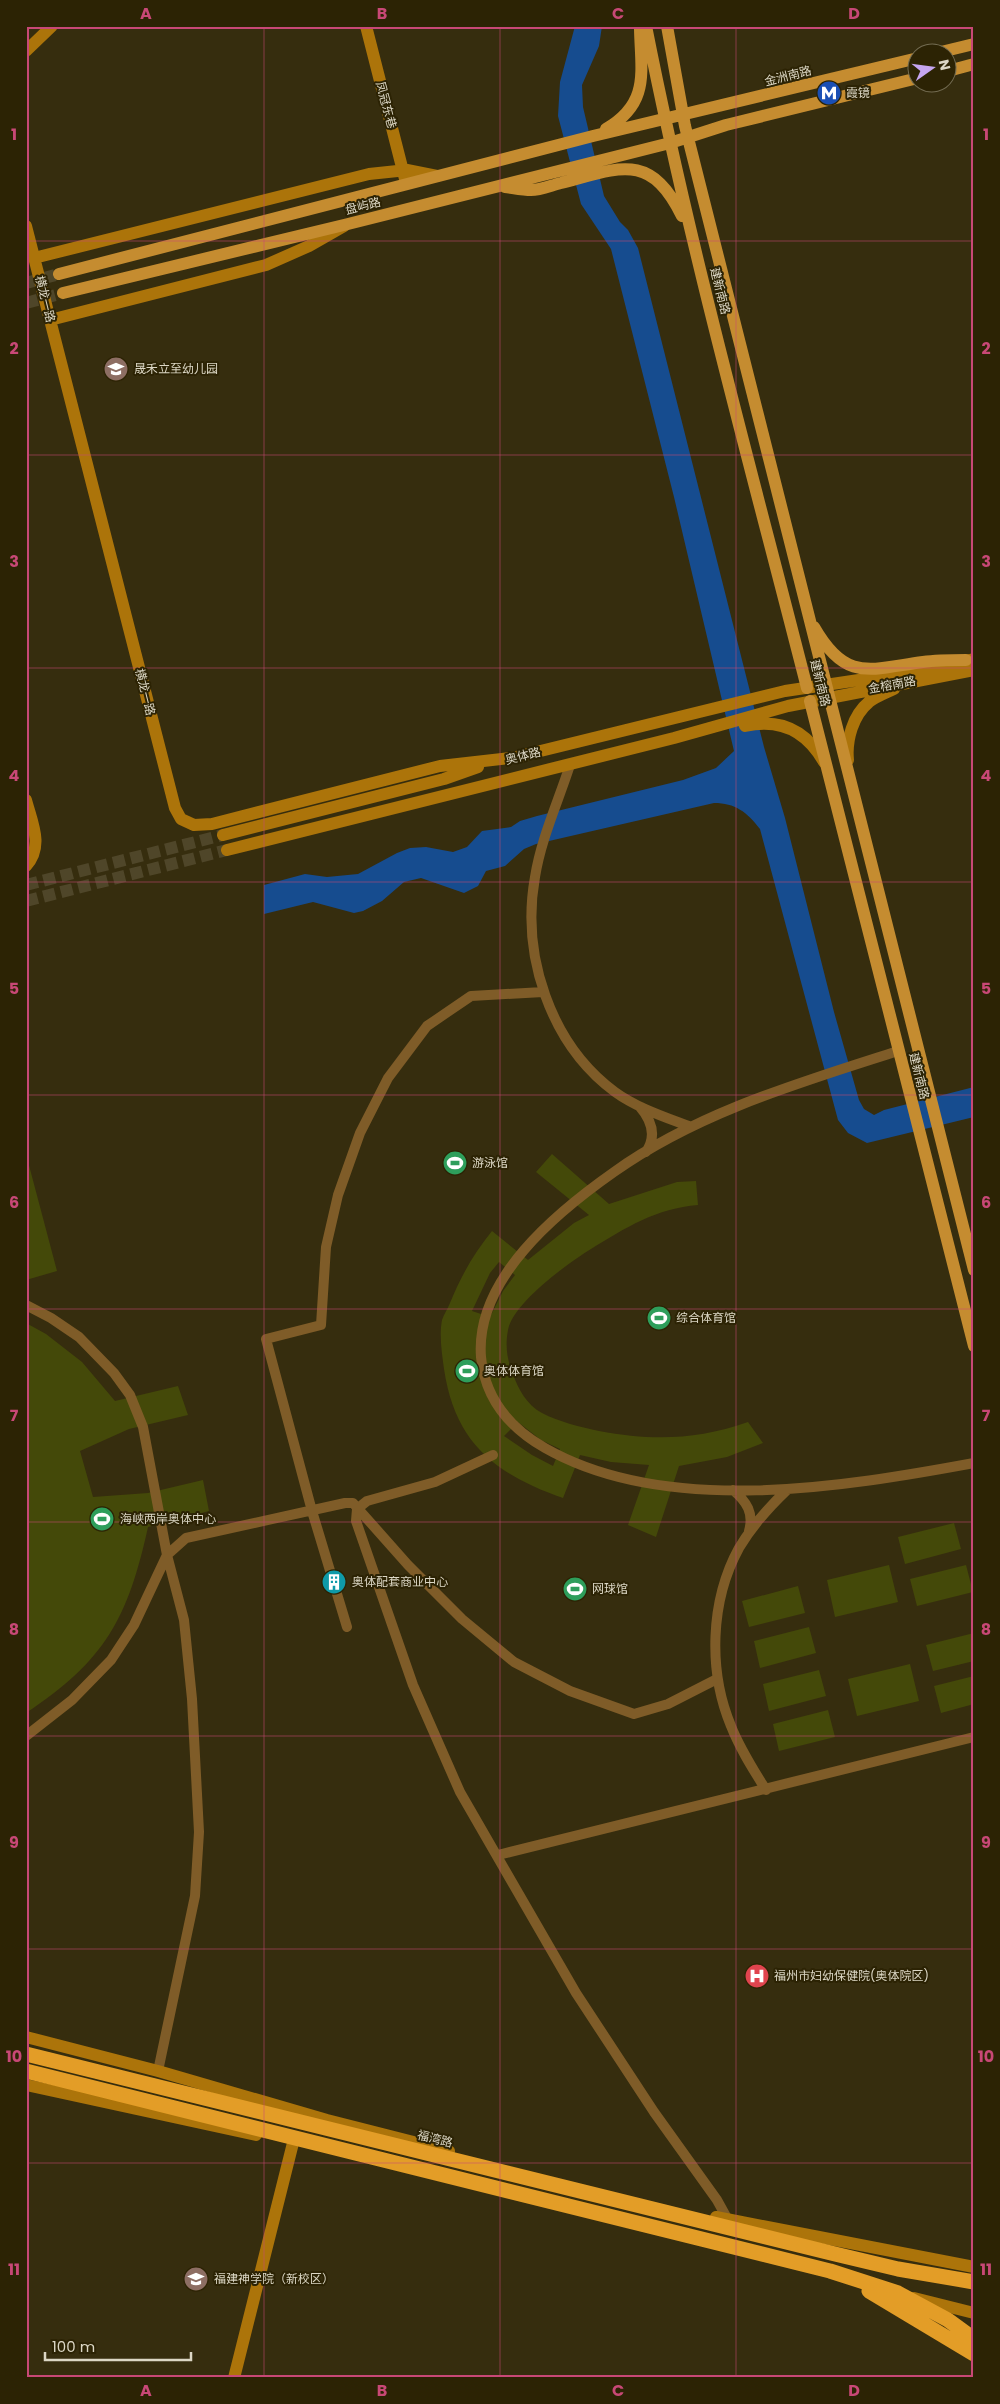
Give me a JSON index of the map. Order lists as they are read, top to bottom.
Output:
{
  "streets": {
    "highway": ["福湾路"],
    "main road": [
      "金洲南路",
      "凤冠东巷",
      "盘屿路",
      "建新南路",
      "横龙一路",
      "金榕南路",
      "奥体路"
    ]
  },
  "crossings": [
    ["金洲南路", "盘屿路"],
    ["金洲南路", "建新南路"],
    ["凤冠东巷", "盘屿路"],
    ["盘屿路", "建新南路"],
    ["建新南路", "金榕南路"],
    ["建新南路", "奥体路"],
    ["横龙一路", "奥体路"],
    ["金榕南路", "奥体路"]
  ],
  "places": {
    "metro station": ["霞镜"],
    "school or university": ["晟禾立至幼儿园", "福建神学院（新校区）"],
    "sports": [
      "游泳馆",
      "综合体育馆",
      "奥体体育馆",
      "海峡两岸奥体中心",
      "网球馆"
    ],
    "building": ["奥体配套商业中心"],
    "hospital": ["福州市妇幼保健院(奥体院区)"]
  },
  "scale_bar": "100 m",
  "north": "right",
  "grid": {
    "columns": [
      "A",
      "B",
      "C",
      "D"
    ],
    "rows": [
      "1",
      "2",
      "3",
      "4",
      "5",
      "6",
      "7",
      "8",
      "9",
      "10",
      "11"
    ]
  }
}
